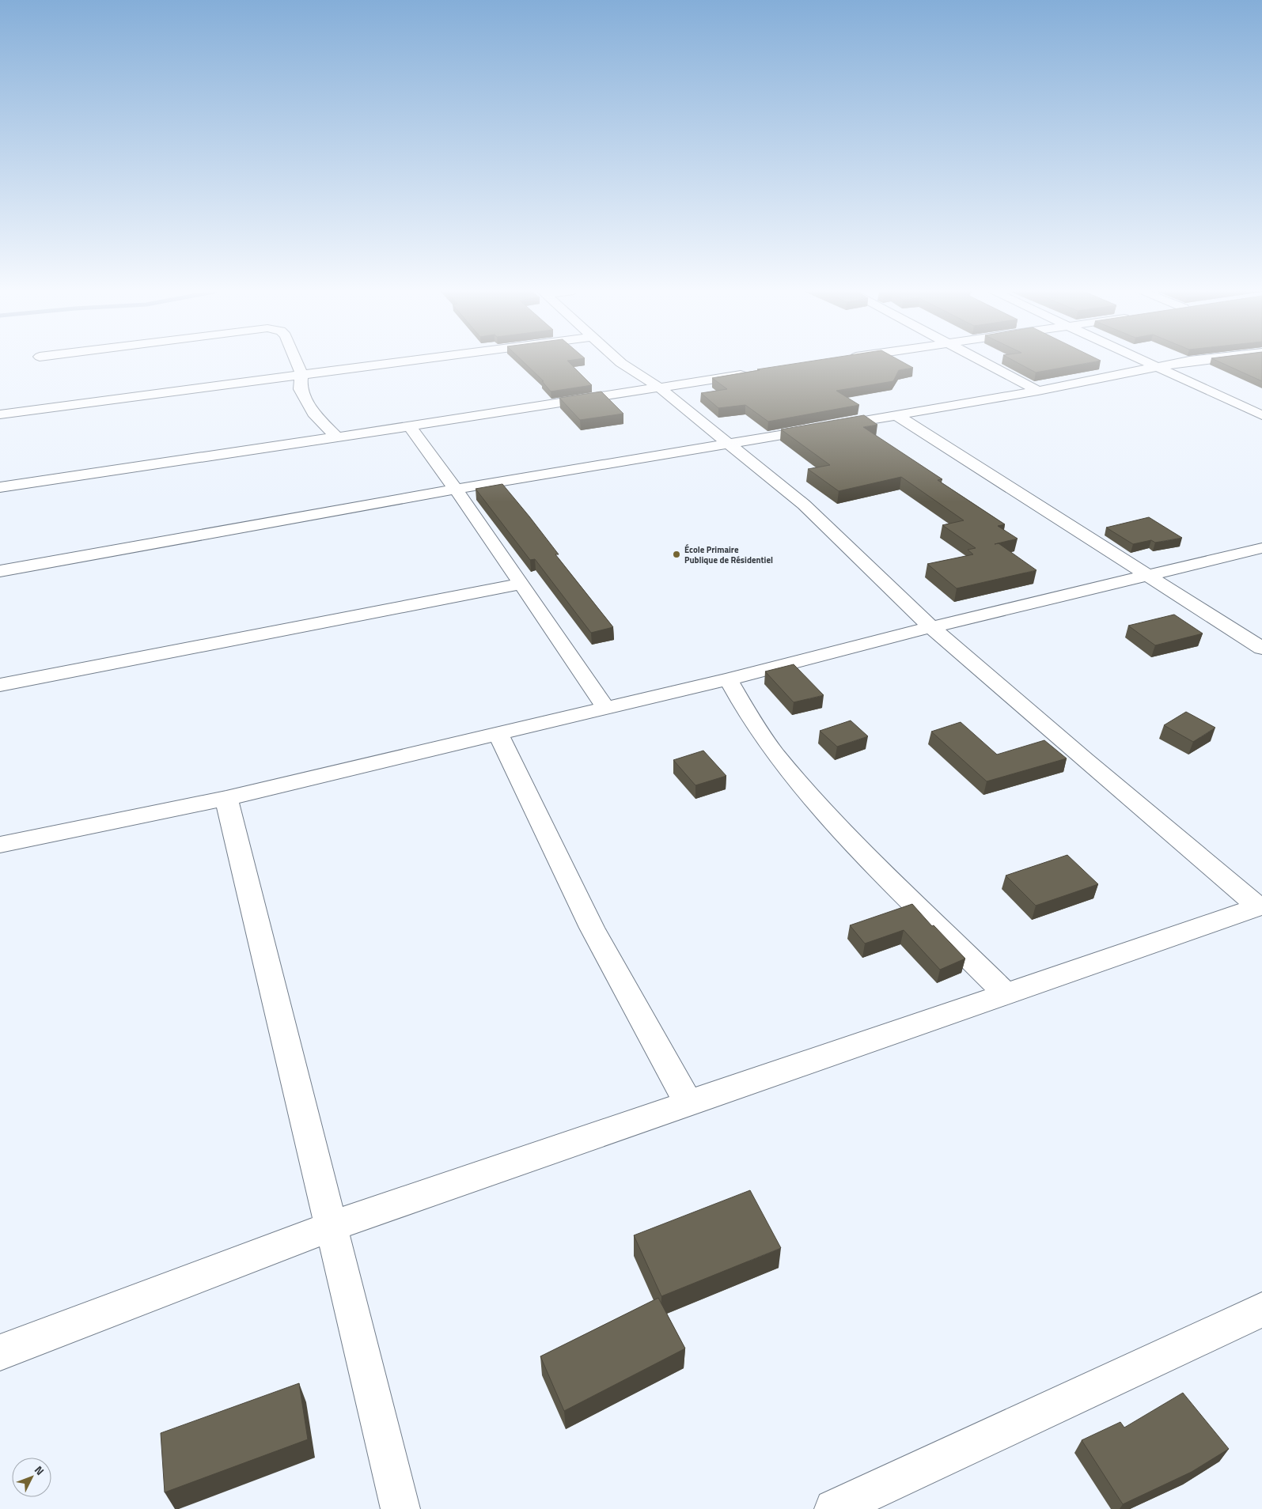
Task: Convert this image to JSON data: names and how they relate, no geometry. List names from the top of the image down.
{
  "places": ["École Primaire Publique de Résidentiel"],
  "north": "top right"
}
